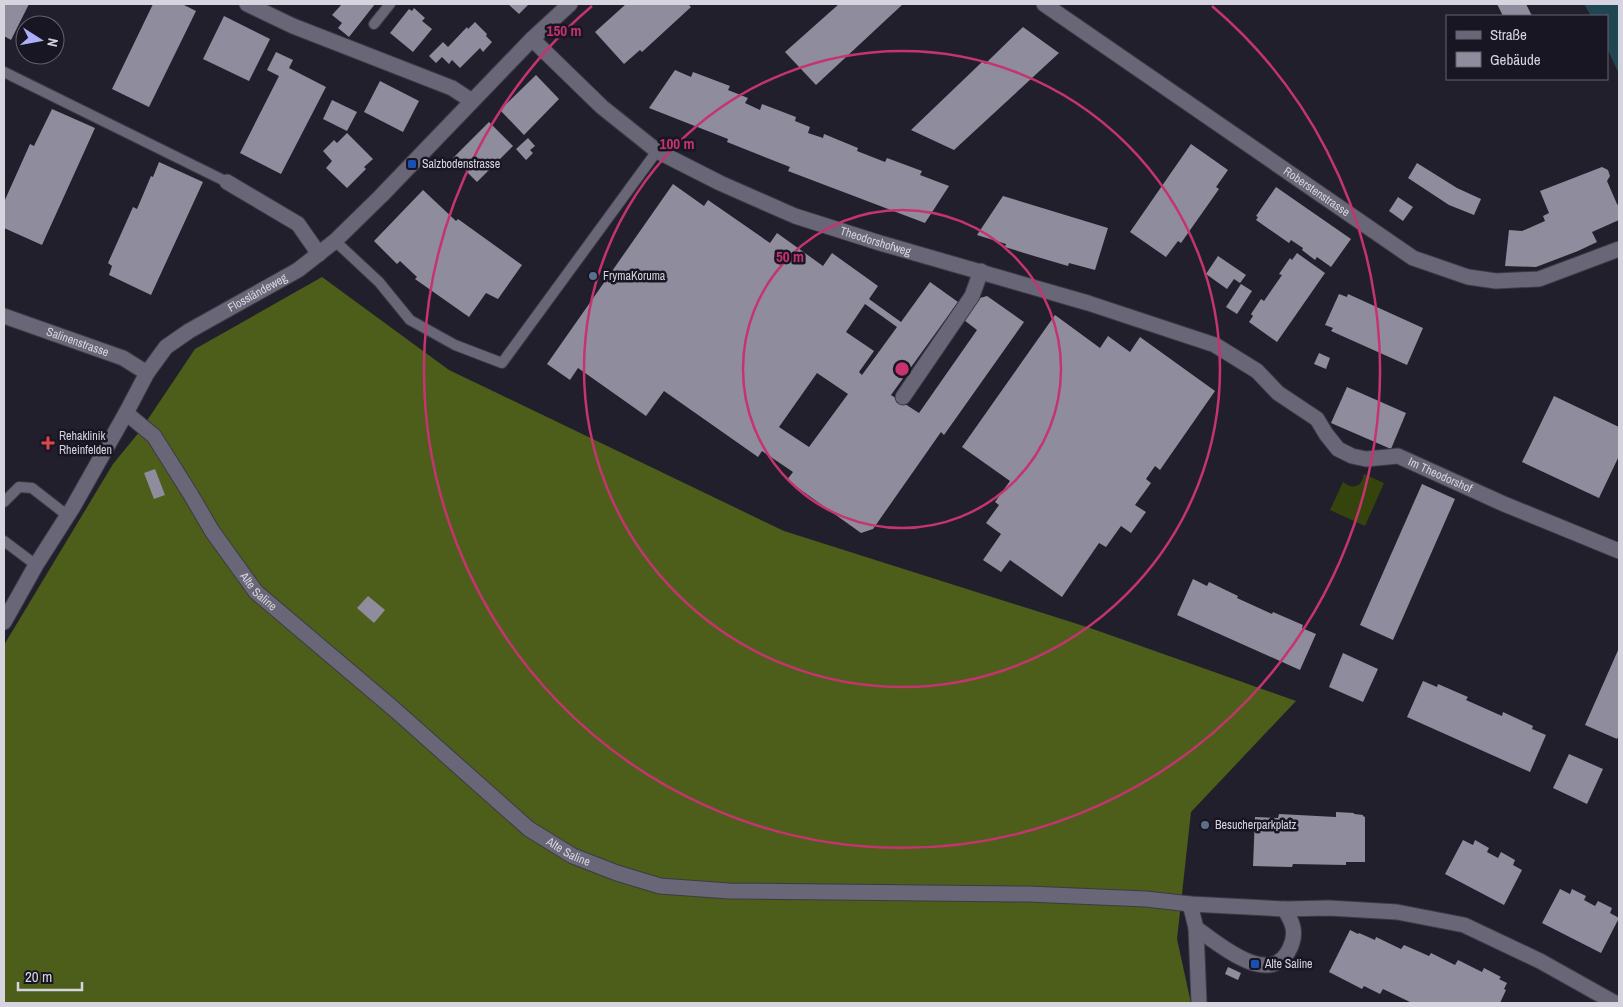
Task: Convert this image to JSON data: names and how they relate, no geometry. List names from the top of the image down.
{
  "streets": {
    "street": [
      "Roberstenstrasse",
      "Theodorshofweg",
      "Flossländeweg",
      "Salinenstrasse",
      "Im Theodorshof",
      "Alte Saline"
    ]
  },
  "crossings": [
    ["Theodorshofweg", "Flossländeweg"],
    ["Theodorshofweg", "Im Theodorshof"],
    ["Flossländeweg", "Salinenstrasse"],
    ["Flossländeweg", "Alte Saline"]
  ],
  "places": {
    "transit": ["Salzbodenstrasse", "Alte Saline"],
    "other": ["FrymaKoruma", "Besucherparkplatz"],
    "health": ["Rehaklinik Rheinfelden"]
  },
  "legend": ["Straße", "Gebäude"],
  "scale_bar": "20 m",
  "north": "right",
  "rings": ["150 m", "100 m", "50 m"]
}
